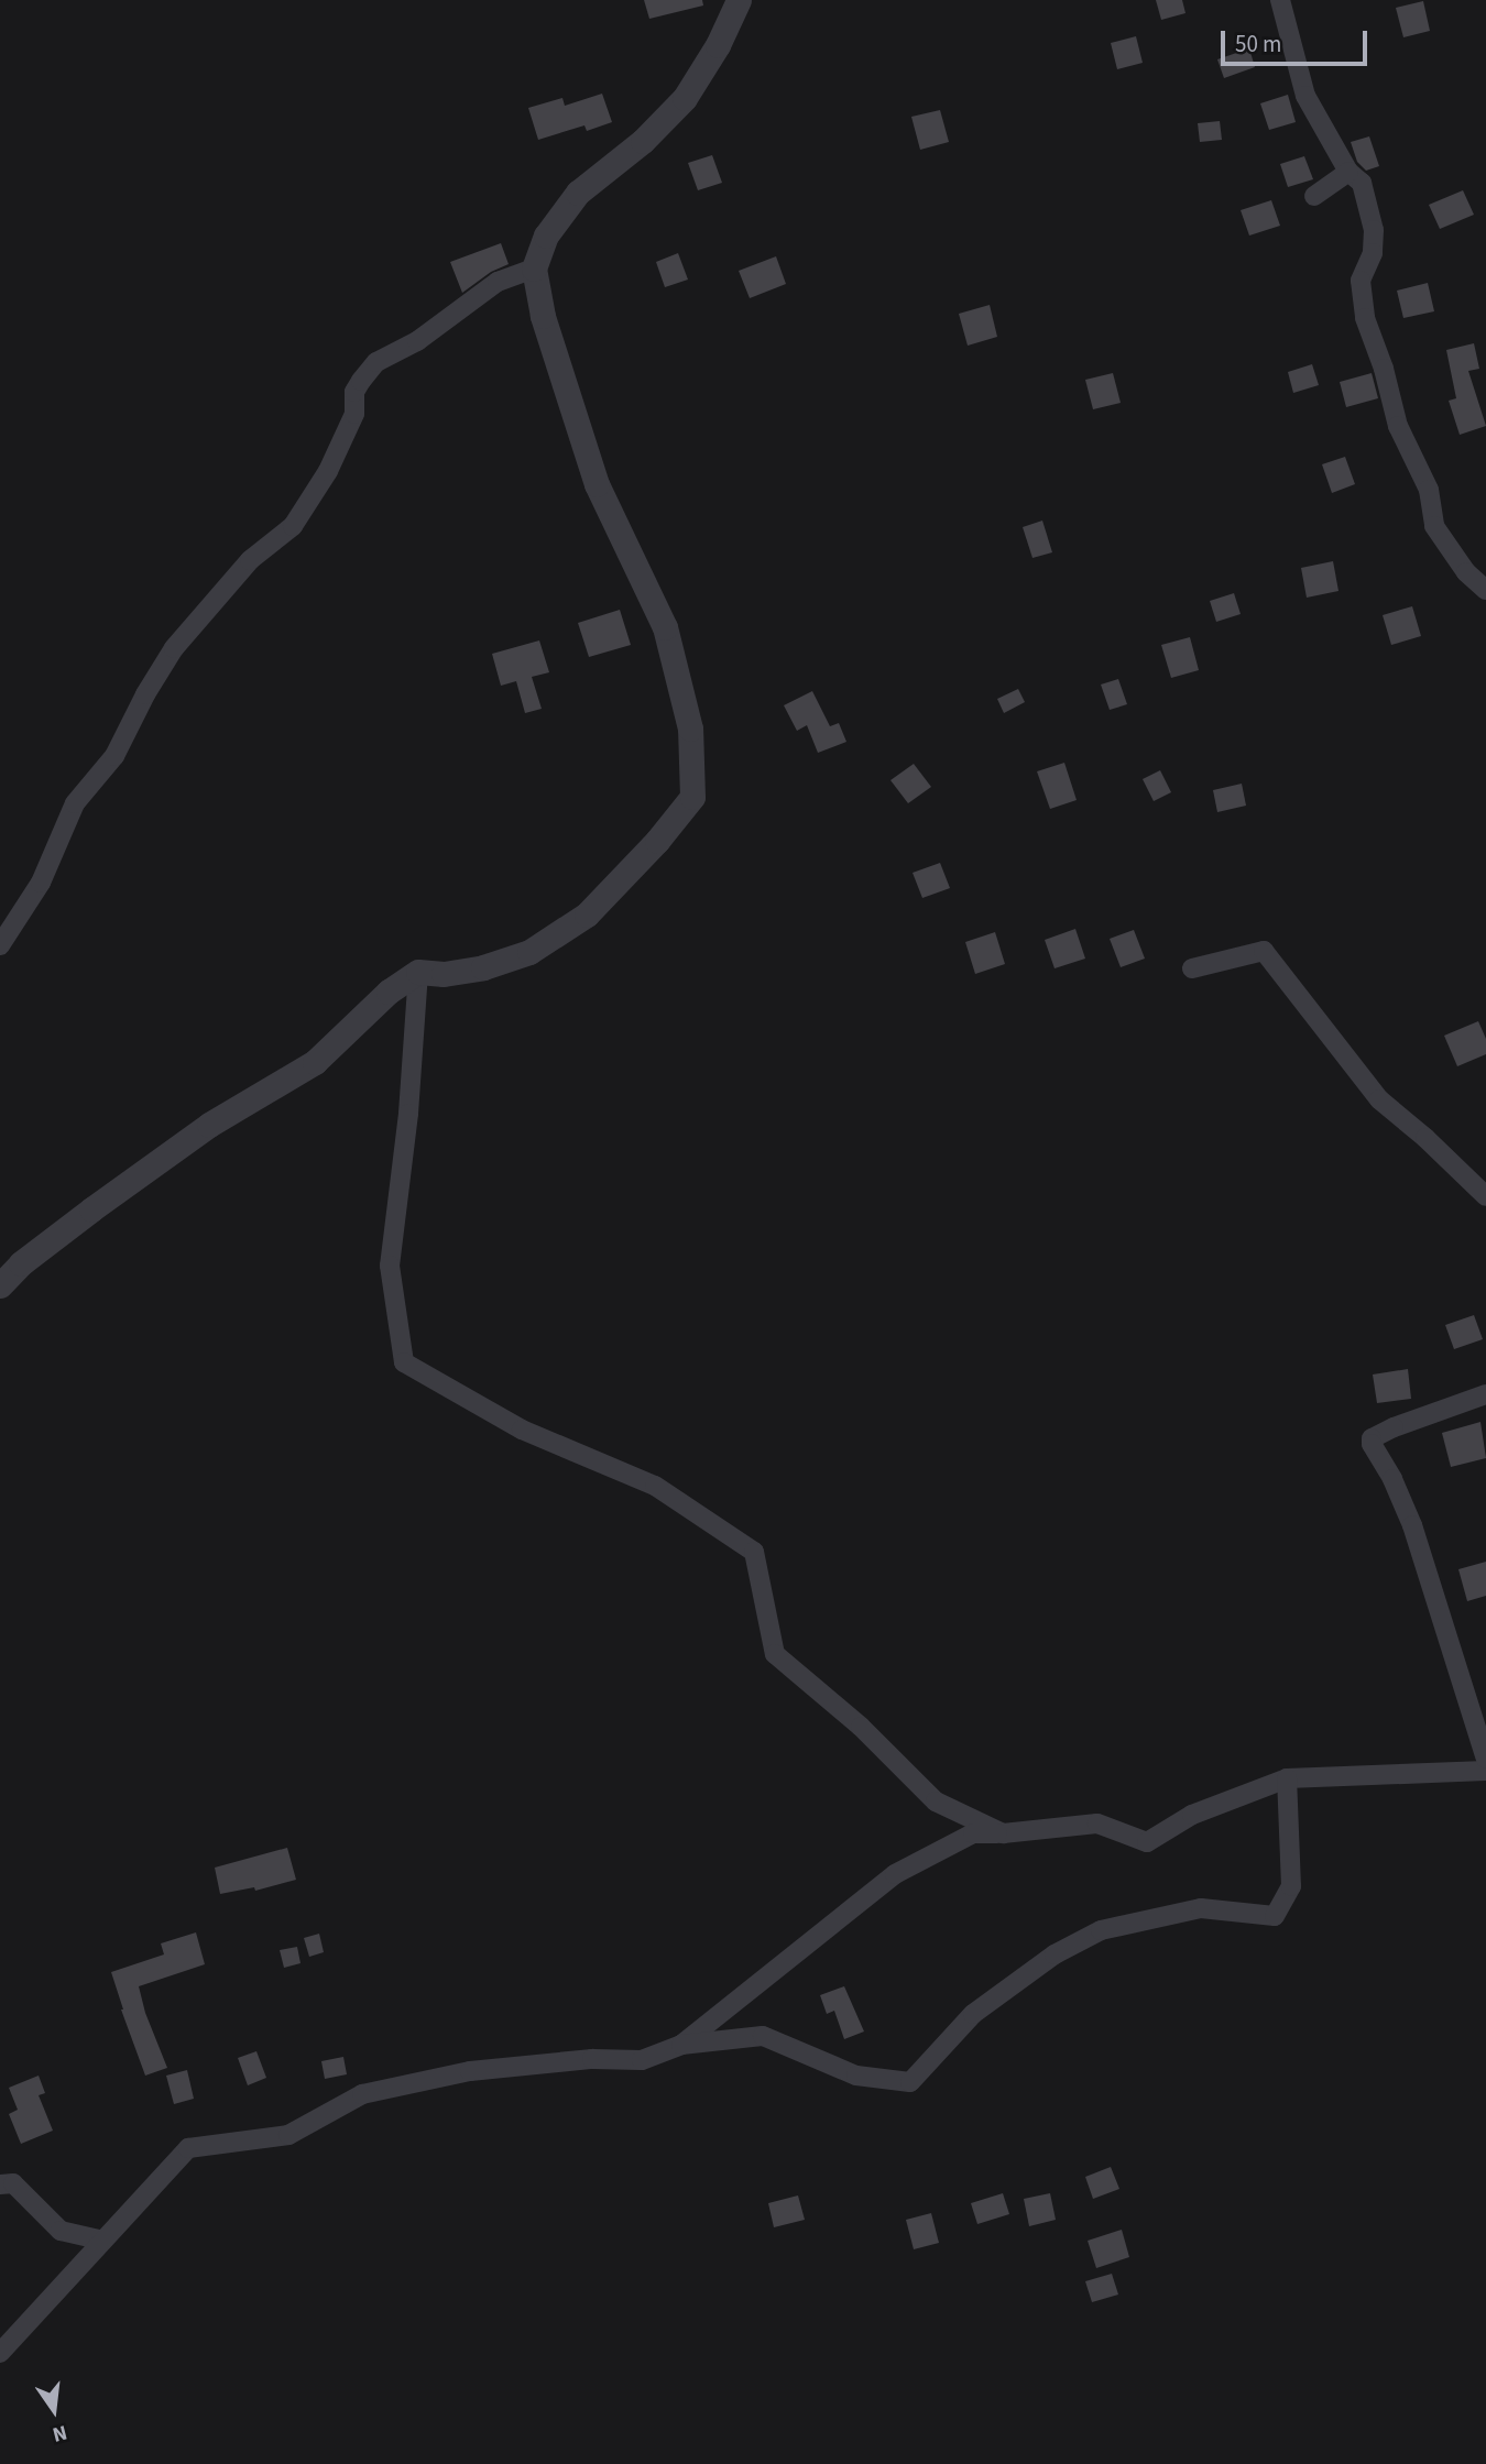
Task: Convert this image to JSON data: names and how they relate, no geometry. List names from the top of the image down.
{
  "scale_bar": "50 m",
  "north": "bottom"
}
